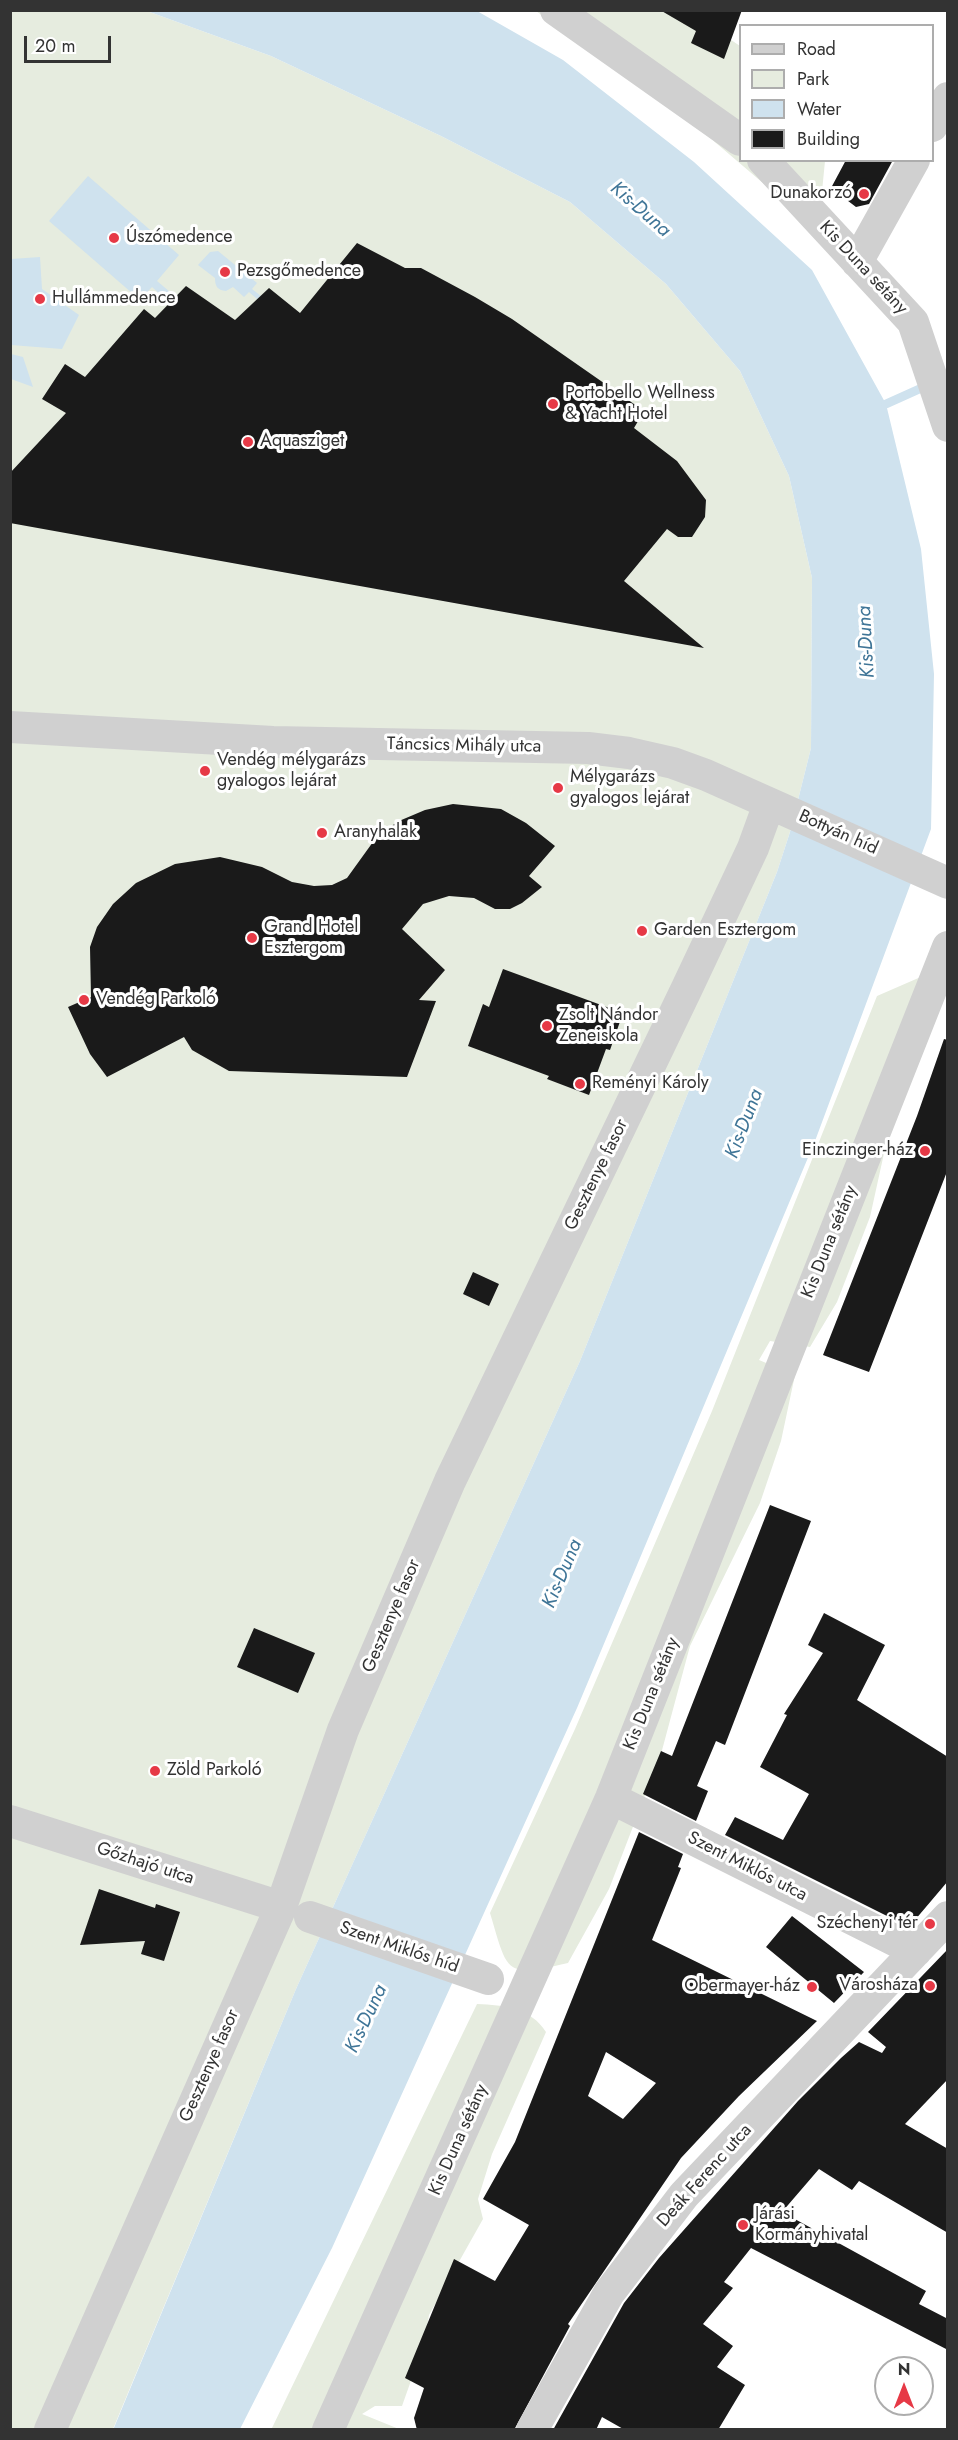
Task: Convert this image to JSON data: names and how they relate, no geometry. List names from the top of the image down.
{
  "streets": {
    "street": [
      "Kis Duna sétány",
      "Táncsics Mihály utca",
      "Bottyán híd",
      "Gesztenye fasor",
      "Gőzhajó utca",
      "Szent Miklós utca",
      "Szent Miklós híd",
      "Deák Ferenc utca"
    ]
  },
  "crossings": [
    ["Kis Duna sétány", "Szent Miklós utca"],
    ["Táncsics Mihály utca", "Bottyán híd"],
    ["Gesztenye fasor", "Gőzhajó utca"],
    ["Szent Miklós utca", "Deák Ferenc utca"]
  ],
  "water": ["Kis-Duna"],
  "places": [
    "Dunakorzó",
    "Úszómedence",
    "Pezsgőmedence",
    "Hullámmedence",
    "Portobello Wellness & Yacht Hotel",
    "Aquasziget",
    "Vendég mélygarázs gyalogos lejárat",
    "Mélygarázs gyalogos lejárat",
    "Aranyhalak",
    "Garden Esztergom",
    "Grand Hotel Esztergom",
    "Vendég Parkoló",
    "Zsolt Nándor Zeneiskola",
    "Reményi Károly",
    "Einczinger-ház",
    "Zöld Parkoló",
    "Széchenyi tér",
    "Városháza",
    "Obermayer-ház",
    "Járási Kormányhivatal"
  ],
  "legend": [
    "Road",
    "Park",
    "Water",
    "Building"
  ],
  "scale_bar": "20 m",
  "north": "top"
}
